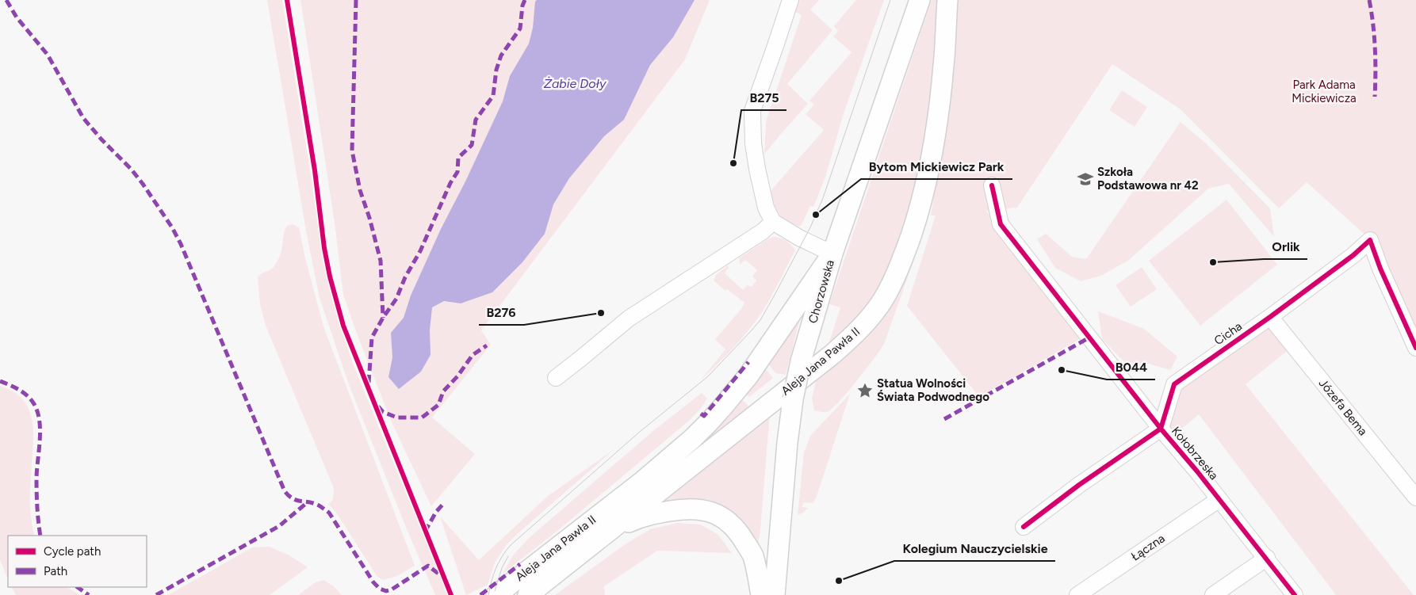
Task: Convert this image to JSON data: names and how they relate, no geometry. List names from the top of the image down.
{
  "streets": {
    "main road": ["Chorzowska", "Aleja Jana Pawła II"],
    "street": [
      "Cicha",
      "Józefa Bema",
      "Kołobrzeska",
      "Łączna"
    ]
  },
  "crossings": [
    ["Chorzowska", "Aleja Jana Pawła II"],
    ["Cicha", "Józefa Bema"],
    ["Cicha", "Kołobrzeska"],
    ["Kołobrzeska", "Łączna"]
  ],
  "water": ["Żabie Doły"],
  "parks": ["Park Adama Mickiewicza"],
  "places": {
    "other": [
      "B275",
      "Bytom Mickiewicz Park",
      "Orlik",
      "B276",
      "B044",
      "Kolegium Nauczycielskie"
    ],
    "school or university": ["Szkoła Podstawowa nr 42"],
    "place": ["Statua Wolności Świata Podwodnego"]
  },
  "legend": ["Cycle path", "Path"]
}
